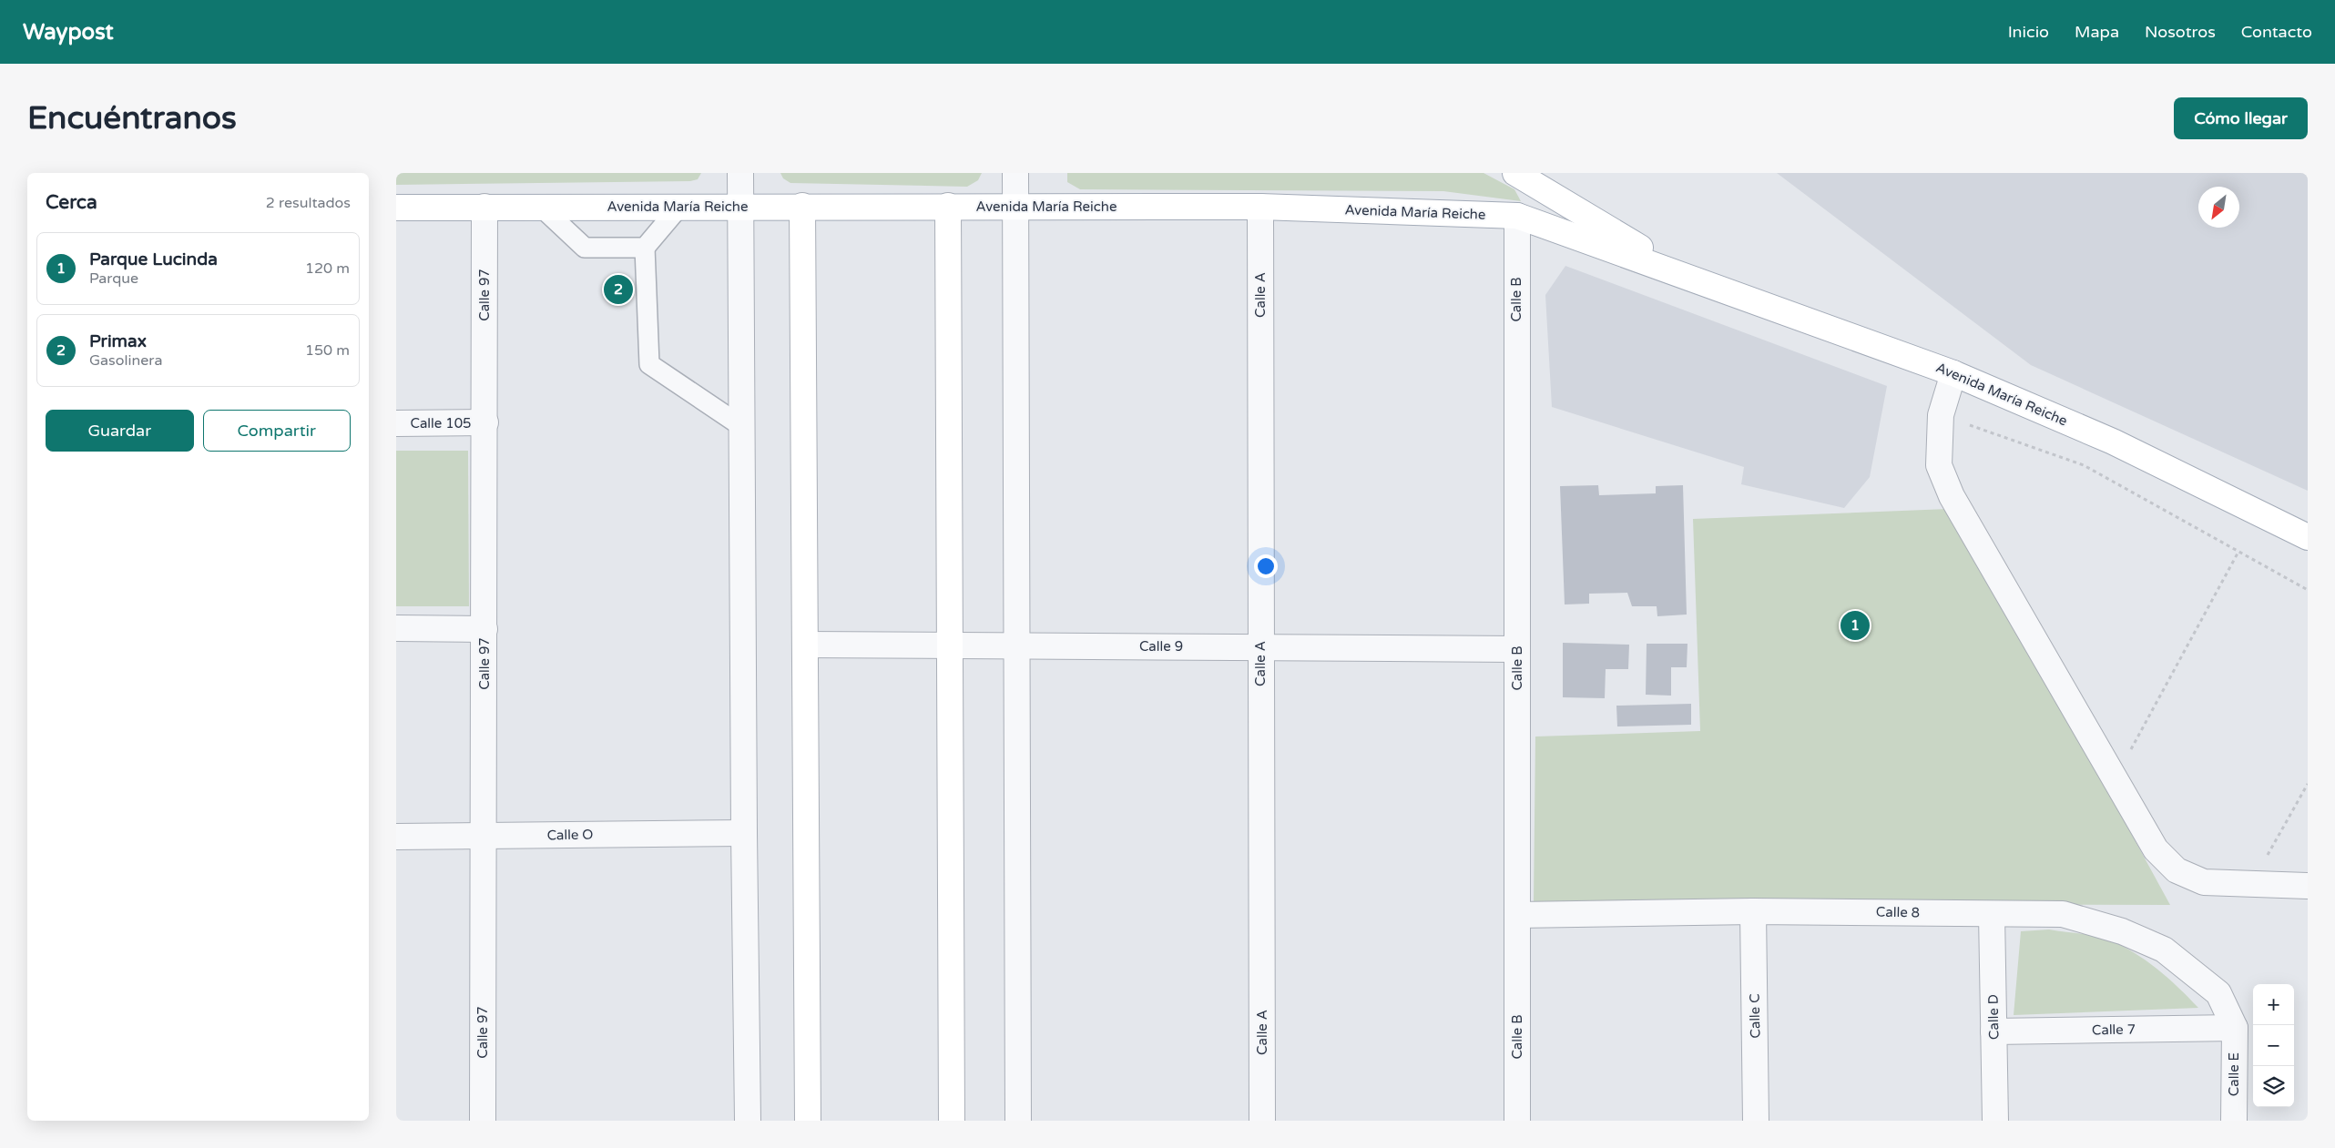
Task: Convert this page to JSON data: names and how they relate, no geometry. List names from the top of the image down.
{
  "streets": {
    "main road": ["Avenida María Reiche"],
    "street": [
      "Calle 97",
      "Calle A",
      "Calle B",
      "Calle 105",
      "Calle 9",
      "Calle O",
      "Calle 8",
      "Calle C",
      "Calle D",
      "Calle 7",
      "Calle E"
    ]
  },
  "crossings": [
    ["Avenida María Reiche", "Calle 97"],
    ["Avenida María Reiche", "Calle A"],
    ["Avenida María Reiche", "Calle B"],
    ["Calle 97", "Calle 105"],
    ["Calle 97", "Calle O"],
    ["Calle A", "Calle 9"],
    ["Calle B", "Calle 9"],
    ["Calle B", "Calle 8"],
    ["Calle 8", "Calle C"],
    ["Calle 8", "Calle D"],
    ["Calle 8", "Calle 7"],
    ["Calle 8", "Calle E"],
    ["Calle D", "Calle 7"],
    ["Calle 7", "Calle E"]
  ],
  "north": "bottom left",
  "page": {
    "header": "Waypost",
    "nav": [
      "Inicio",
      "Mapa",
      "Nosotros",
      "Contacto"
    ],
    "buttons": [
      "Cómo llegar",
      ["Guardar", "Compartir"]
    ],
    "title": "Encuéntranos",
    "heading": ["Cerca", "2 resultados"],
    "list": [
      {
        "mark": "1",
        "name": "Parque Lucinda",
        "note": "Parque",
        "value": "120 m"
      },
      {
        "mark": "2",
        "name": "Primax",
        "note": "Gasolinera",
        "value": "150 m"
      }
    ],
    "pins": ["2", "1"],
    "map_buttons": ["+", "−"]
  }
}
